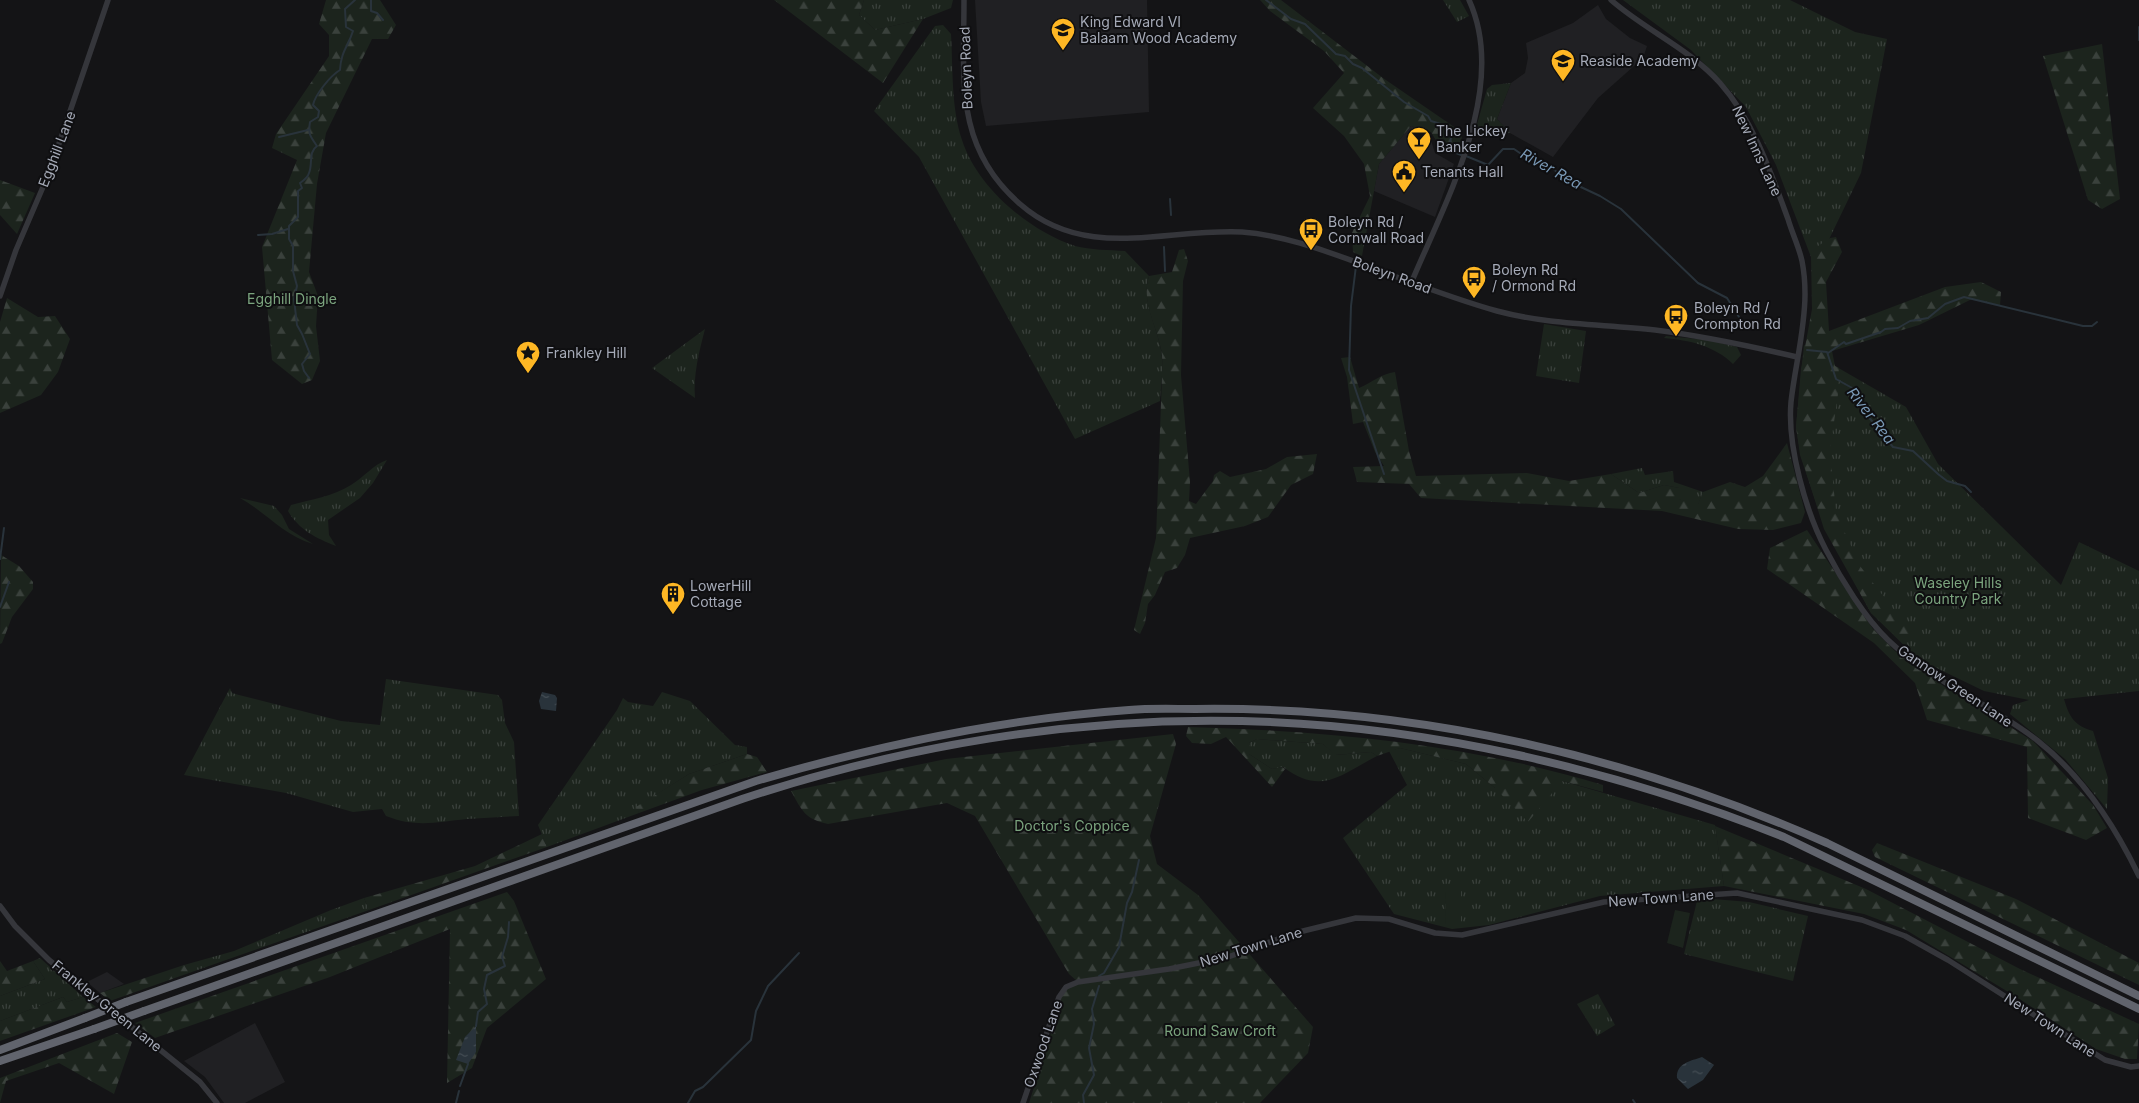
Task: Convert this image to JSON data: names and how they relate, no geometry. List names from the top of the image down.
{
  "streets": {
    "street": [
      "Boleyn Road",
      "Egghill Lane",
      "New Inns Lane",
      "Gannow Green Lane",
      "New Town Lane",
      "Frankley Green Lane",
      "Oxwood Lane"
    ]
  },
  "crossings": [
    ["Boleyn Road", "New Inns Lane"],
    ["Boleyn Road", "Gannow Green Lane"],
    ["New Inns Lane", "Gannow Green Lane"],
    ["New Town Lane", "Oxwood Lane"]
  ],
  "water": ["River Rea"],
  "parks": [
    "Egghill Dingle",
    "Waseley Hills Country Park",
    "Doctor's Coppice",
    "Round Saw Croft"
  ],
  "places": {
    "school or university": ["King Edward VI Balaam Wood Academy", "Reaside Academy"],
    "bar": ["The Lickey Banker"],
    "public building": ["Tenants Hall"],
    "bus stop": ["Boleyn Rd / Cornwall Road", "Boleyn Rd / Ormond Rd", "Boleyn Rd / Crompton Rd"],
    "place": ["Frankley Hill"],
    "building": ["LowerHill Cottage"]
  }
}
